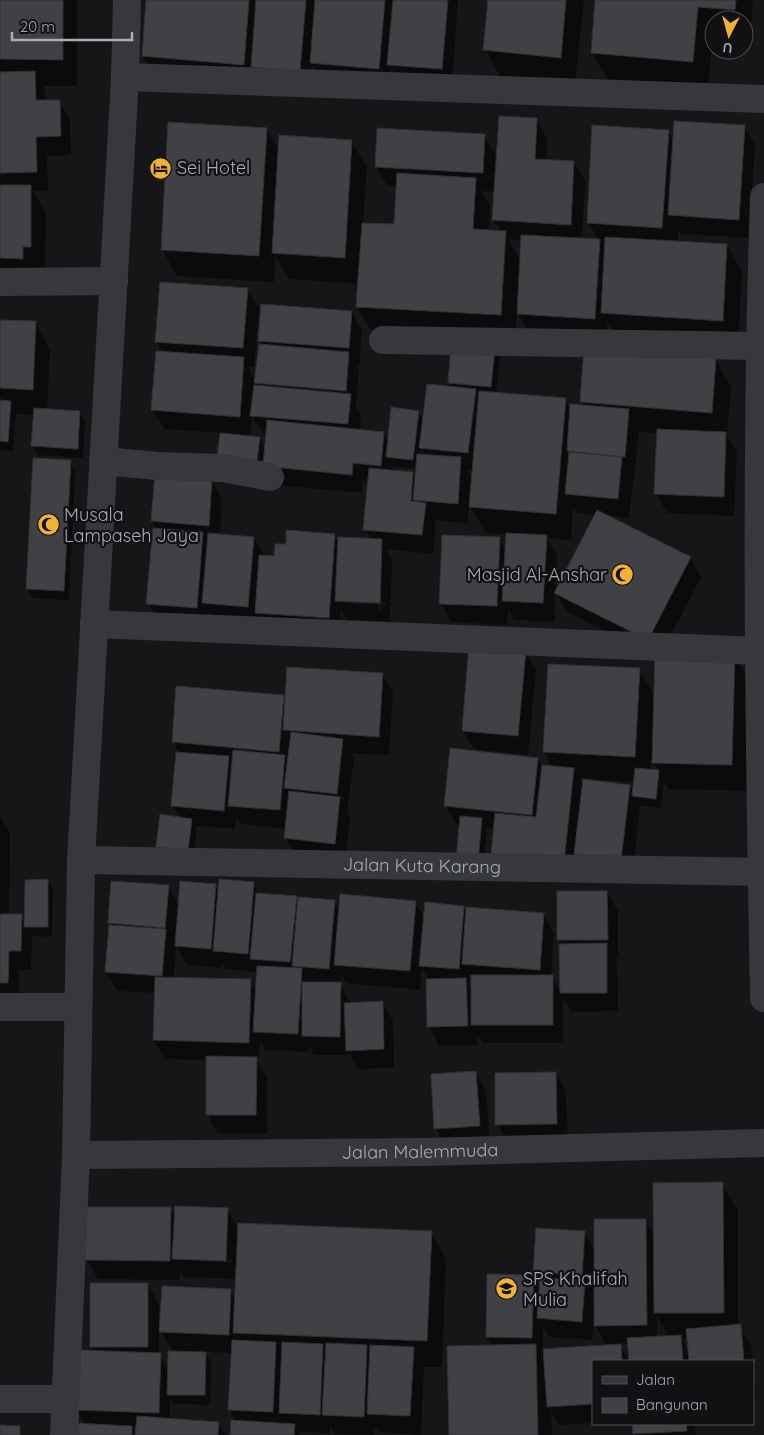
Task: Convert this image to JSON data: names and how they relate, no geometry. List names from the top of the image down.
{
  "streets": {
    "street": ["Jalan Kuta Karang", "Jalan Malemmuda"]
  },
  "places": {
    "hotel": ["Sei Hotel"],
    "mosque": ["Musala Lampaseh Jaya", "Masjid Al-Anshar"],
    "school or university": ["SPS Khalifah Mulia"]
  },
  "legend": ["Jalan", "Bangunan"],
  "scale_bar": "20 m",
  "north": "bottom"
}
